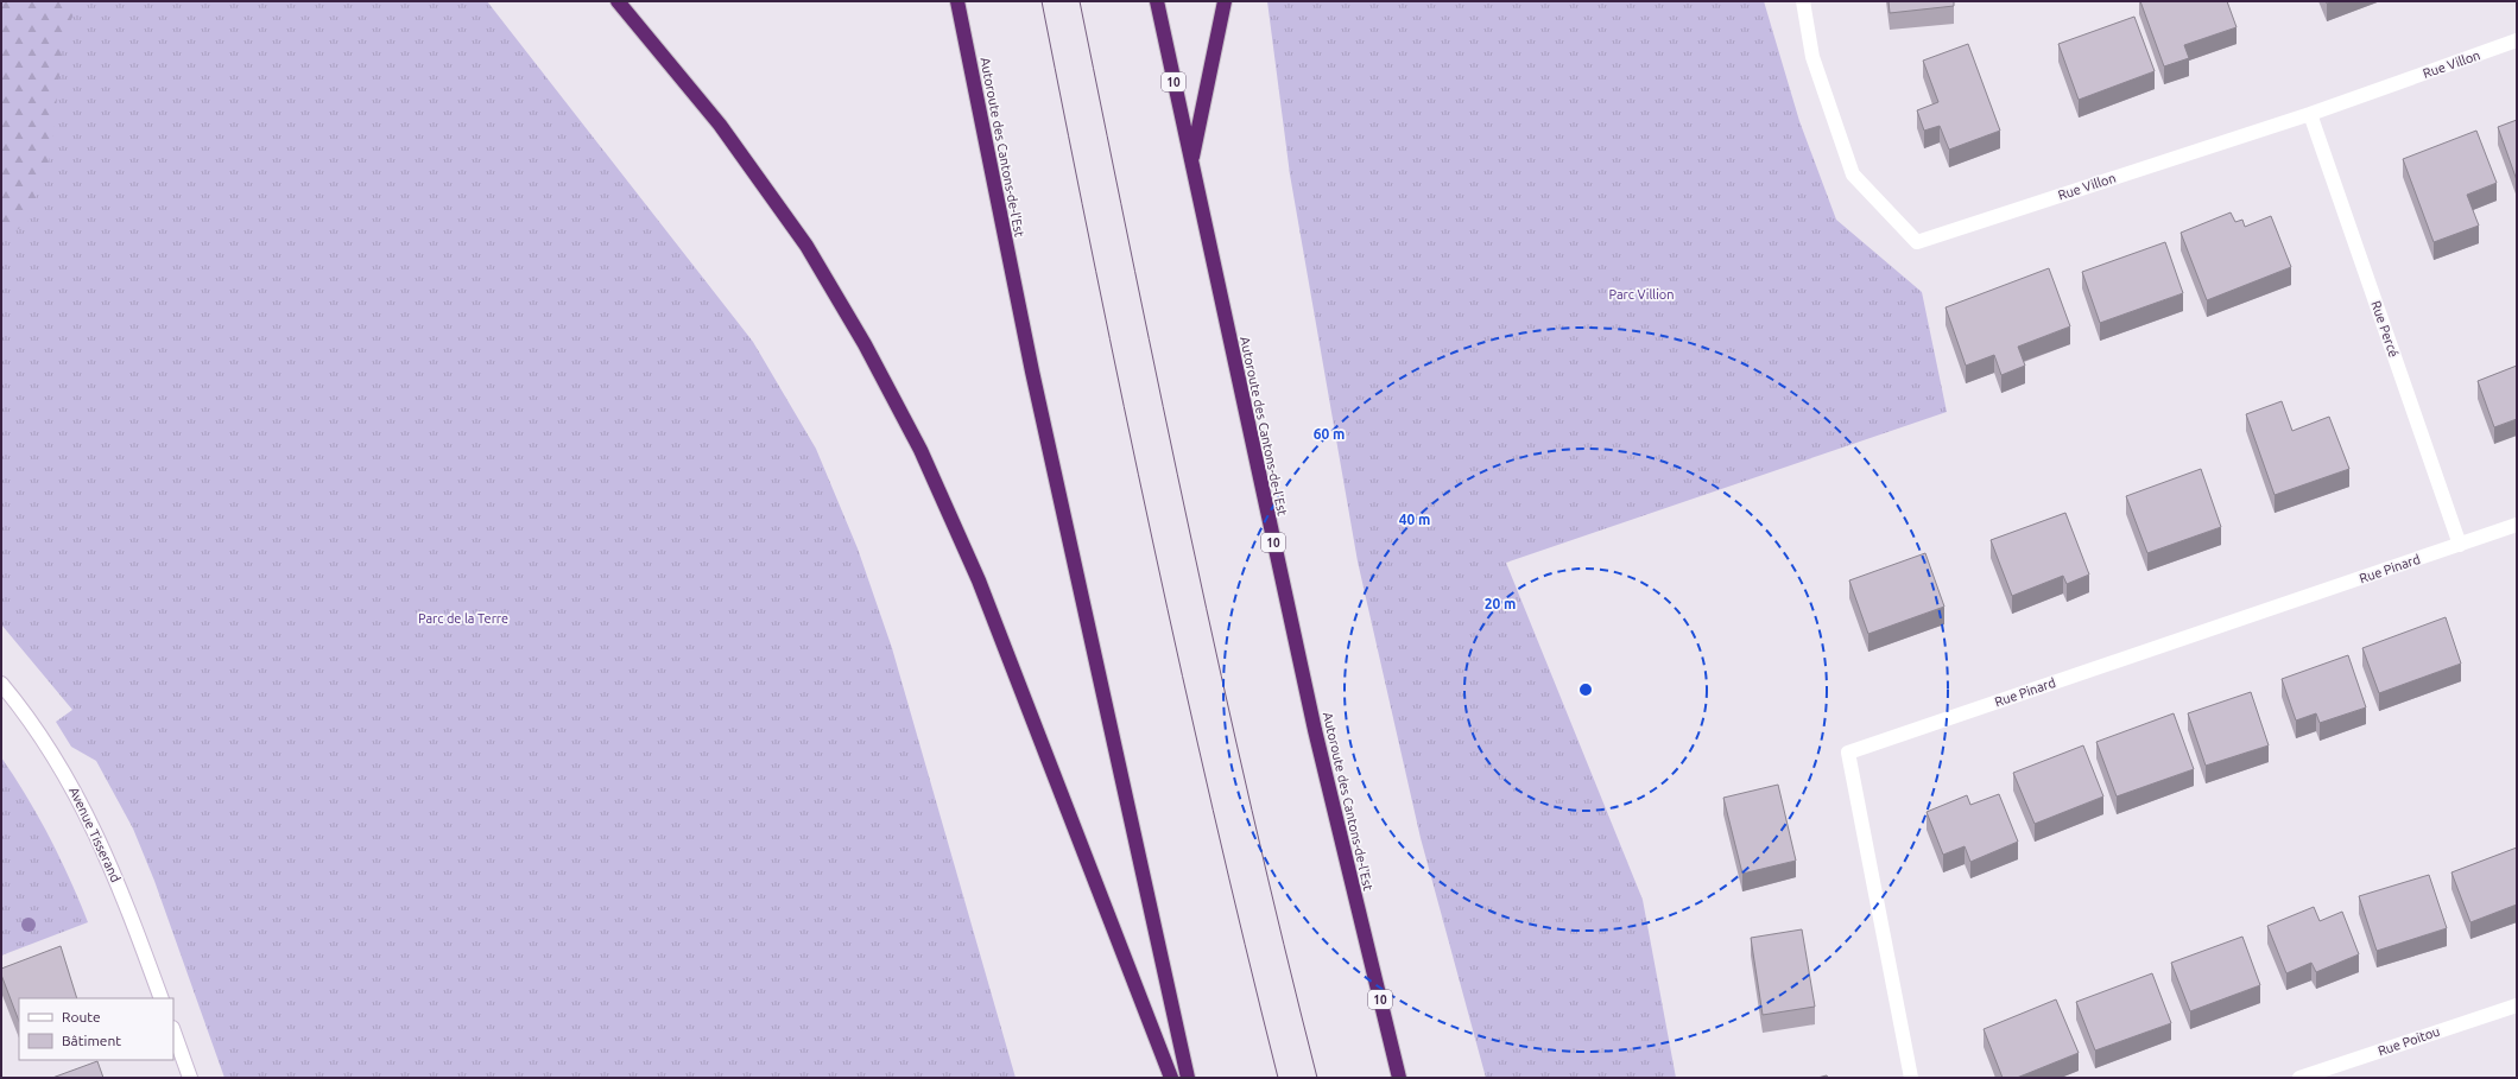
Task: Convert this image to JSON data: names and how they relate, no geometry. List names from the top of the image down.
{
  "streets": {
    "highway": ["10", "Autoroute des Cantons-de-l'Est"],
    "street": [
      "Rue Villon",
      "Rue Percé",
      "Rue Pinard",
      "Avenue Tisserand",
      "Rue Poitou"
    ]
  },
  "crossings": [
    ["Rue Villon", "Rue Percé"],
    ["Rue Percé", "Rue Pinard"]
  ],
  "parks": ["Parc Villion", "Parc de la Terre"],
  "legend": ["Route", "Bâtiment"],
  "rings": ["60 m", "40 m", "20 m"]
}
